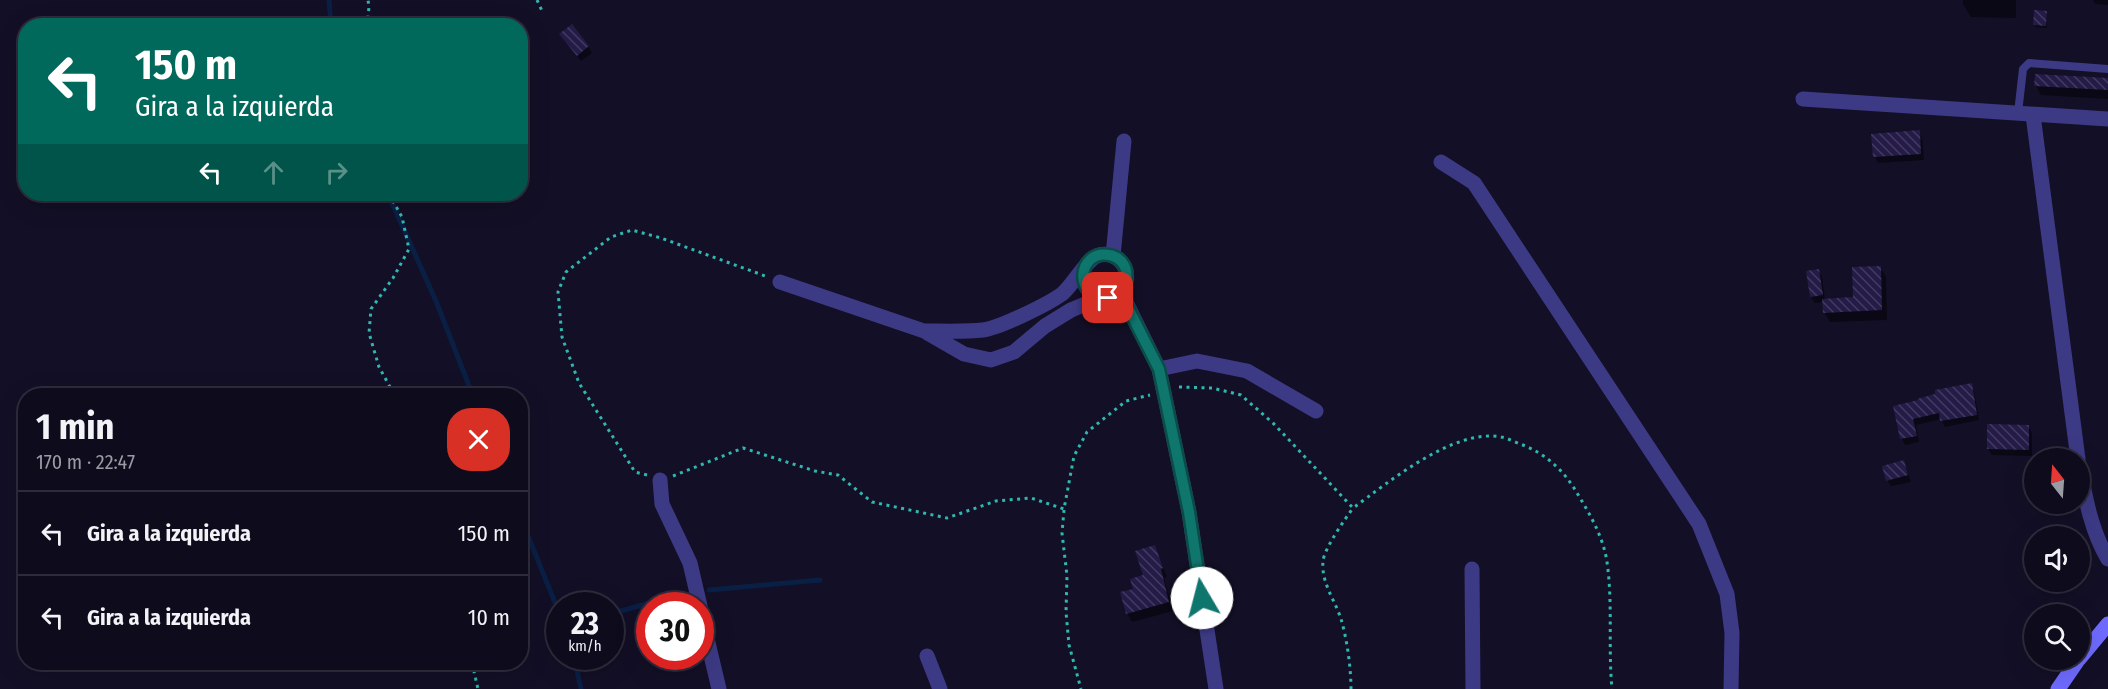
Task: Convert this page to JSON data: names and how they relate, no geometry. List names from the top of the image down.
{
  "north": "top",
  "page": {
    "turn": ["150 m", "Gira a la izquierda"],
    "heading": ["1 min", "170 m · 22:47"],
    "list": [
      {
        "name": "Gira a la izquierda",
        "value": "150 m"
      },
      {
        "name": "Gira a la izquierda",
        "value": "10 m"
      }
    ],
    "speed": "23 km/h",
    "limit": "30"
  }
}
